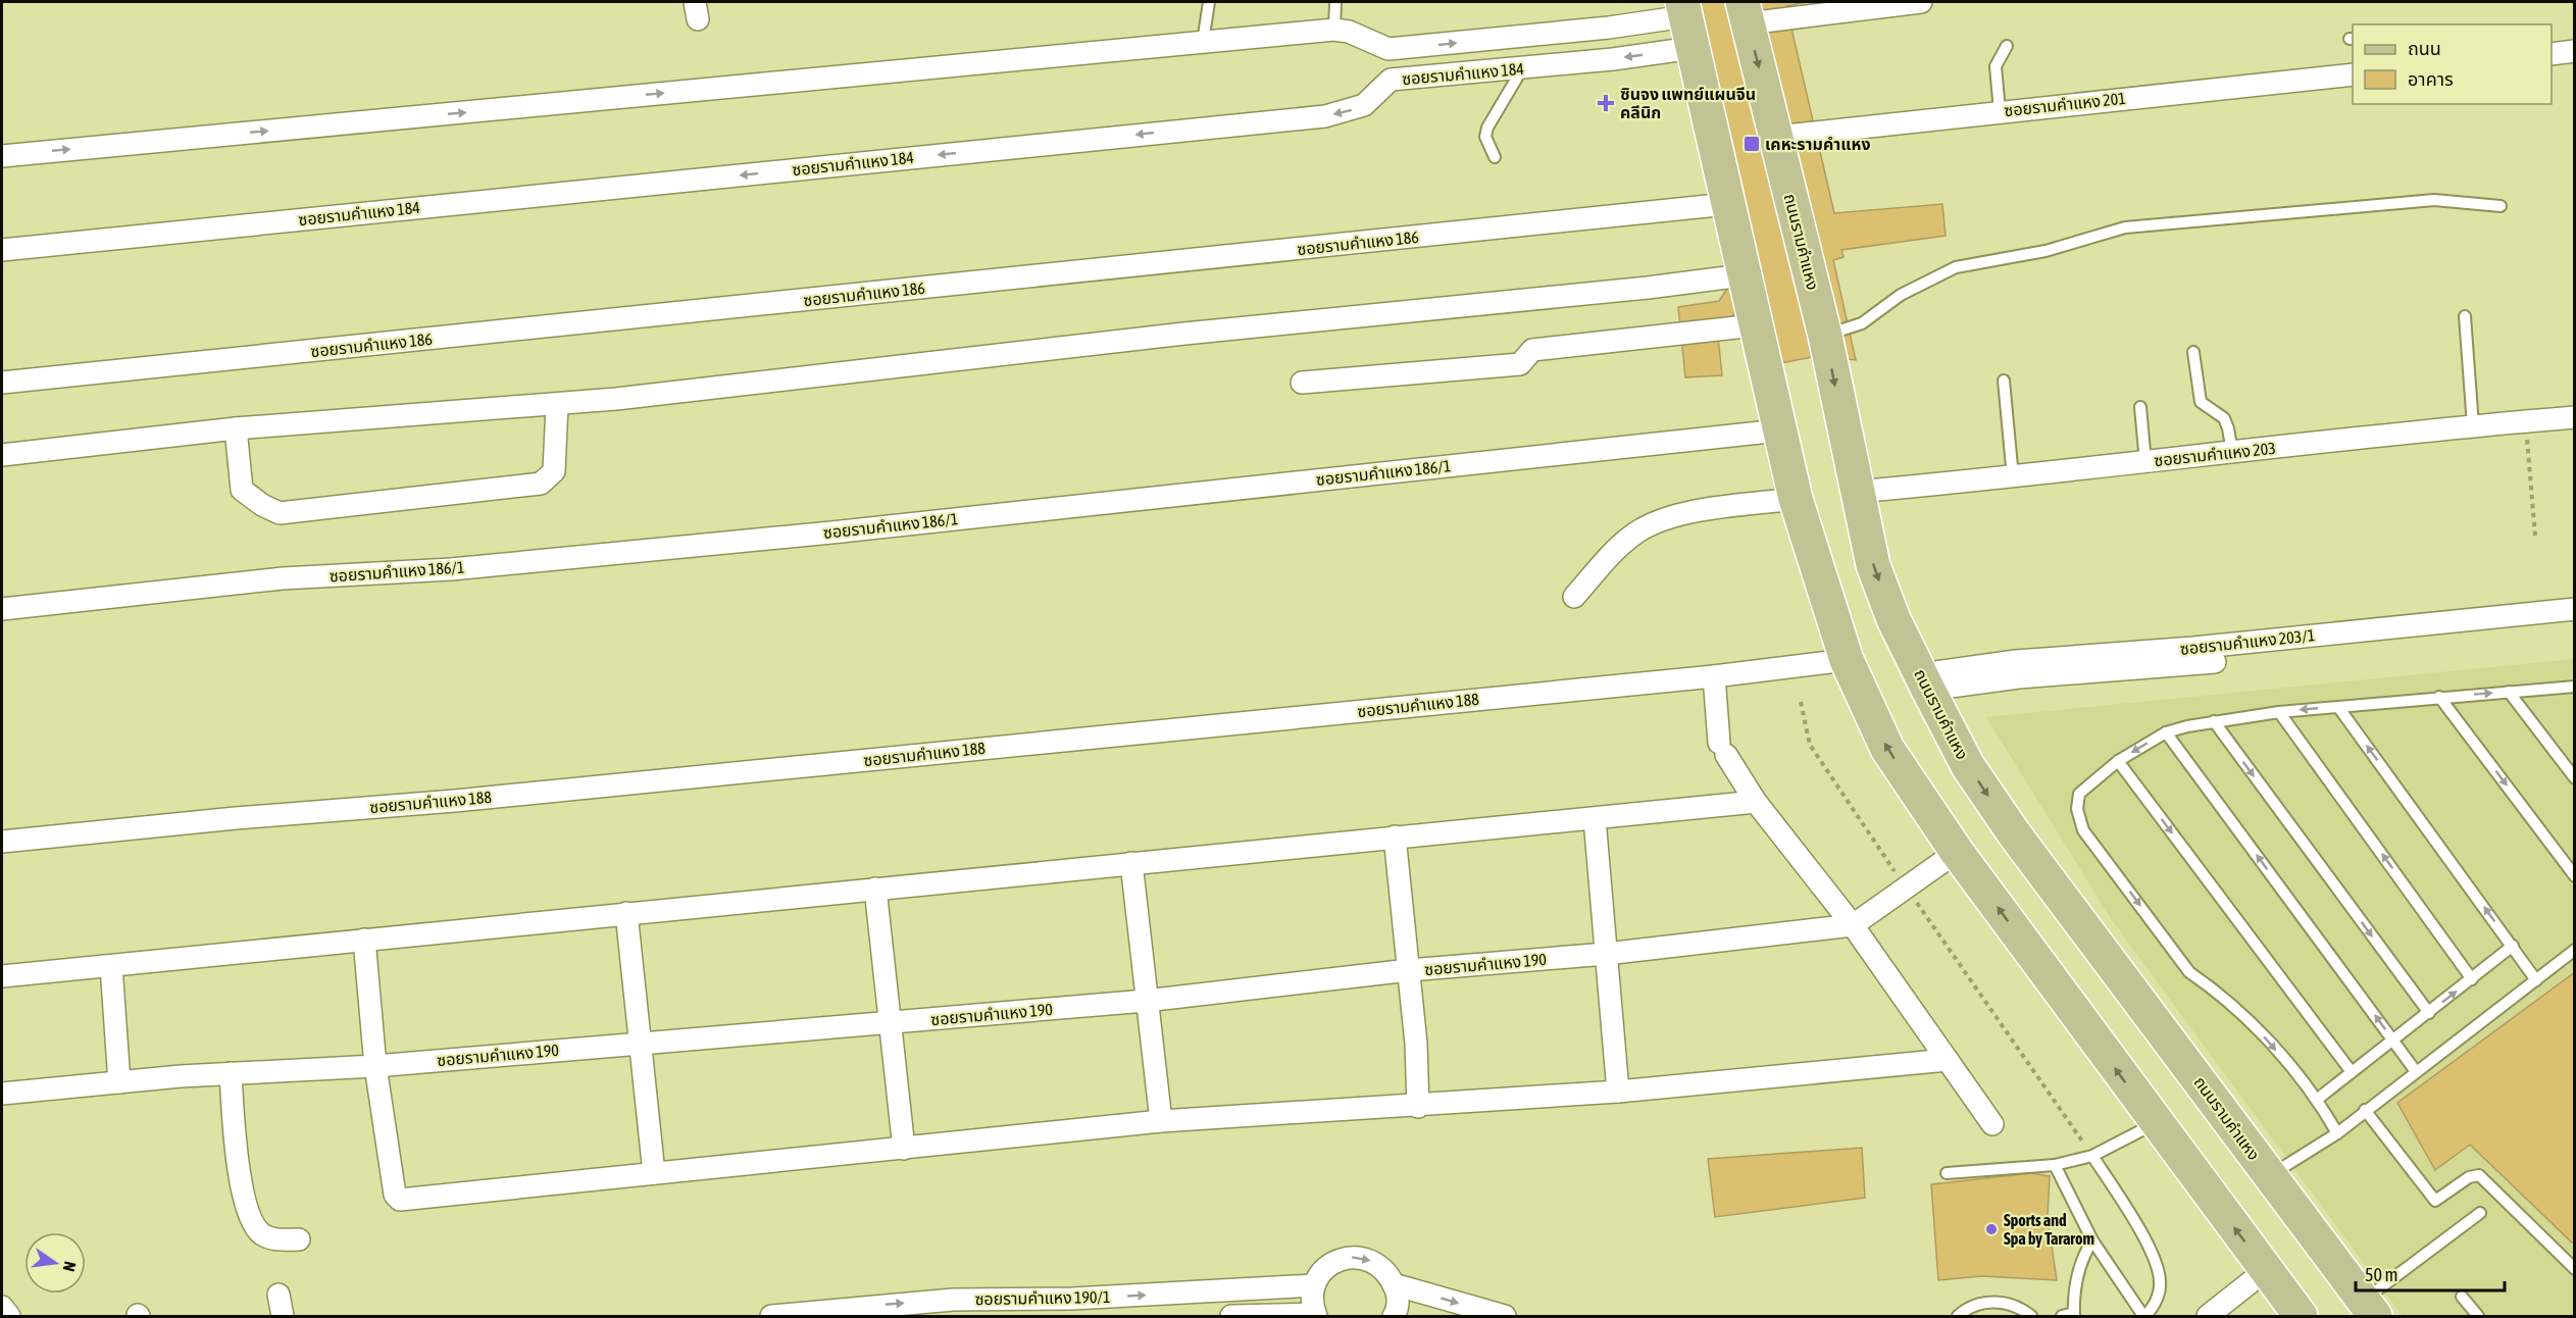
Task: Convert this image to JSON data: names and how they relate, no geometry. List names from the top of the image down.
{
  "streets": {
    "main road": ["ถนนรามคำแหง"],
    "street": [
      "ซอยรามคำแหง 184",
      "ซอยรามคำแหง 201",
      "ซอยรามคำแหง 186",
      "ซอยรามคำแหง 203",
      "ซอยรามคำแหง 186/1",
      "ซอยรามคำแหง 203/1",
      "ซอยรามคำแหง 188",
      "ซอยรามคำแหง 190",
      "ซอยรามคำแหง 190/1"
    ]
  },
  "crossings": [
    ["ซอยรามคำแหง 201", "ถนนรามคำแหง"],
    ["ถนนรามคำแหง", "ซอยรามคำแหง 203"],
    ["ถนนรามคำแหง", "ซอยรามคำแหง 203/1"]
  ],
  "places": {
    "health": ["ซินจง แพทย์แผนจีน คลีนิก"],
    "transit": ["เคหะรามคำแหง"],
    "other": ["Sports and Spa by Tararom"]
  },
  "legend": ["ถนน", "อาคาร"],
  "scale_bar": "50 m",
  "north": "right"
}
